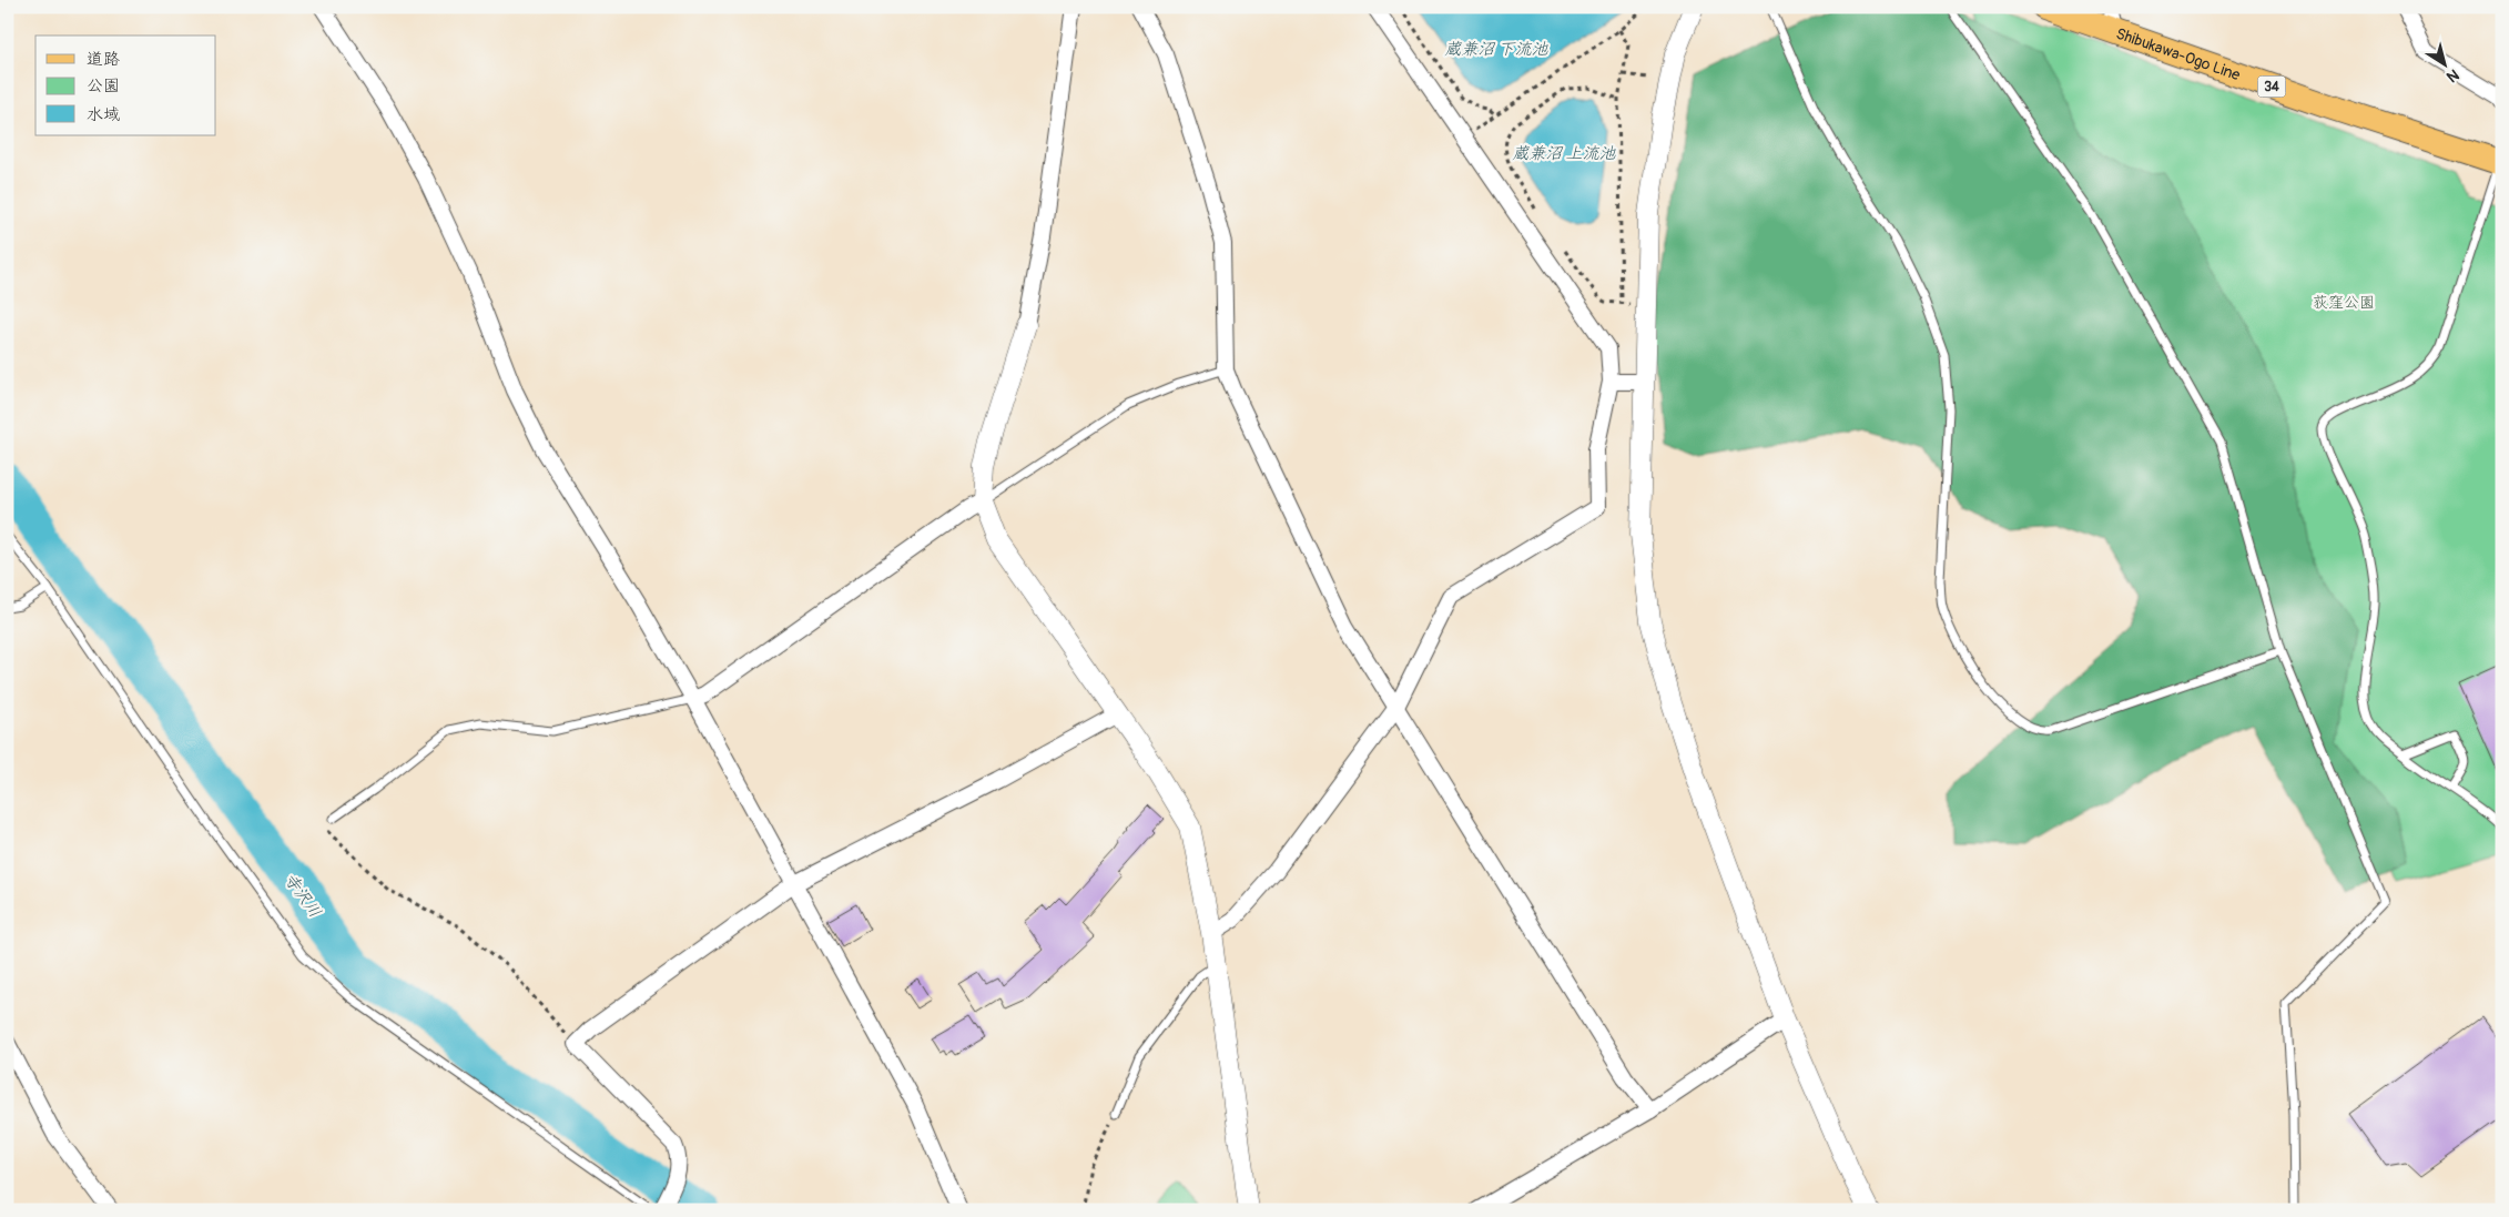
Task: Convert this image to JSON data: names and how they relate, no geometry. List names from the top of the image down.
{
  "streets": {
    "main road": ["Shibukawa-Ogo Line", "34"]
  },
  "water": ["蔵兼沼 下流池", "蔵兼沼 上流池", "寺沢川"],
  "parks": ["荻窪公園"],
  "legend": ["道路", "公園", "水域"],
  "north": "bottom right"
}
